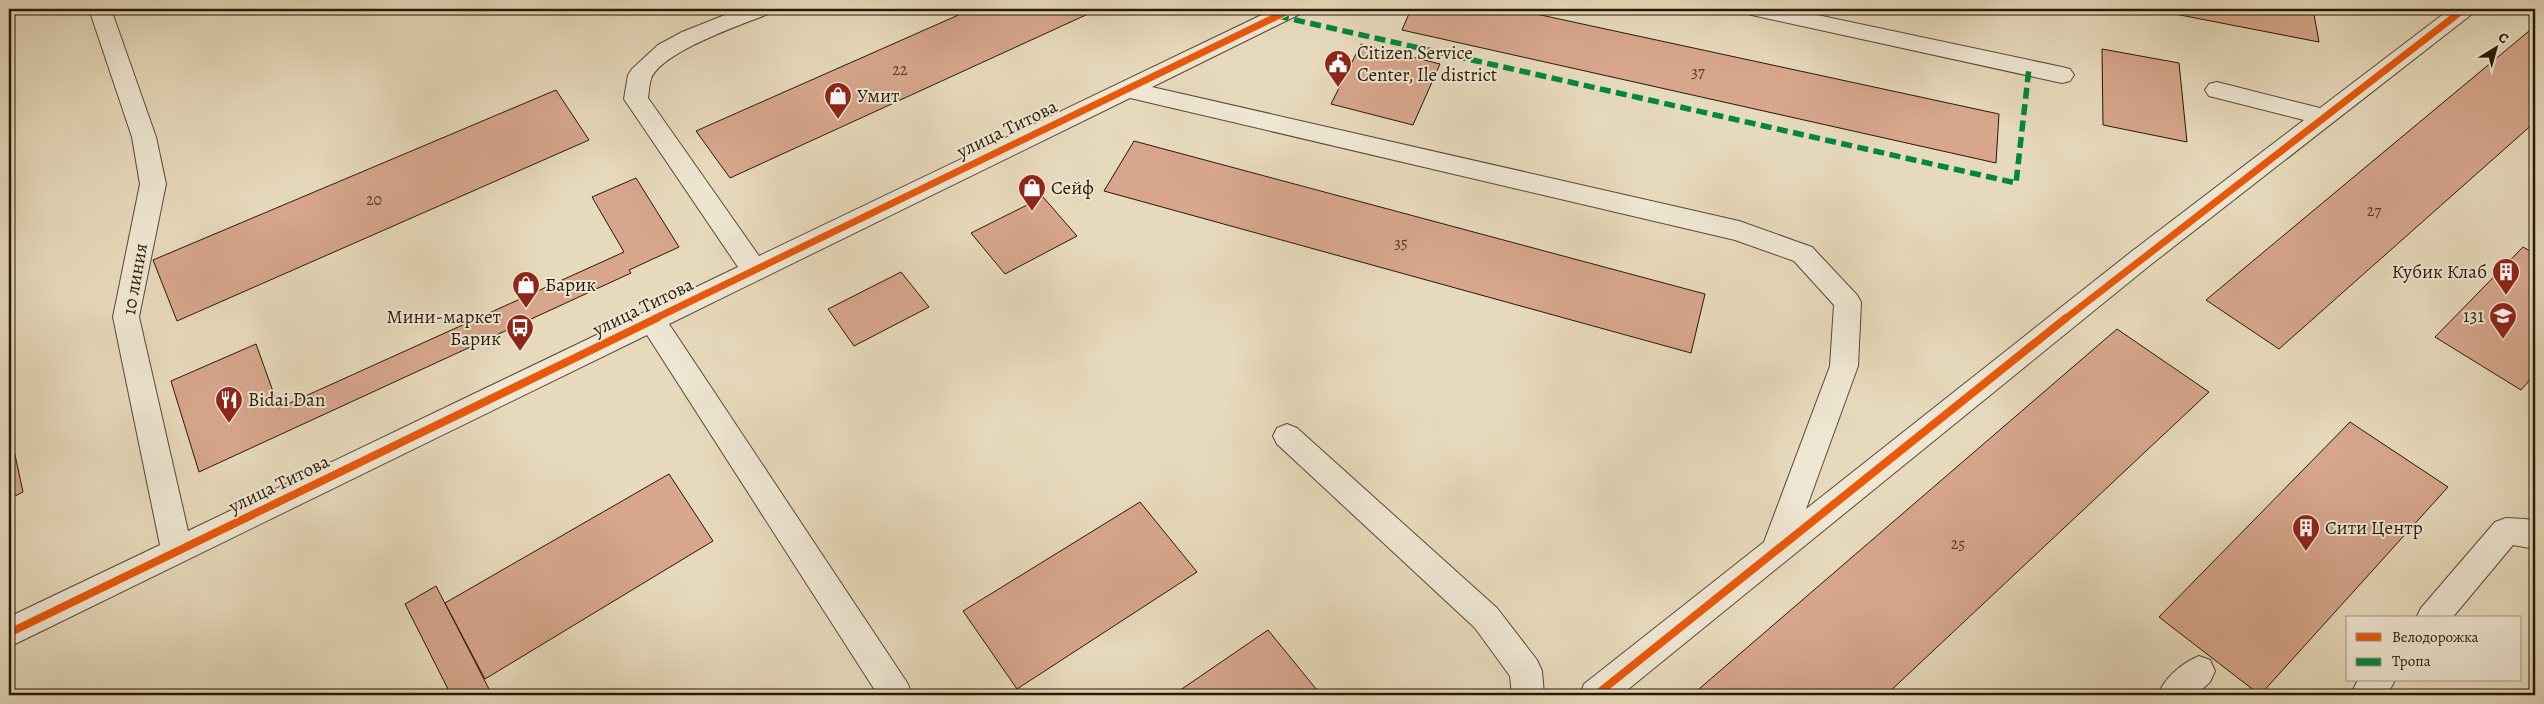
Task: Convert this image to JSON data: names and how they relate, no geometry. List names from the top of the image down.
{
  "streets": {
    "street": ["улица Титова", "10 линия"]
  },
  "crossings": [
    ["улица Титова", "10 линия"]
  ],
  "places": {
    "public building": ["Citizen Service Center, Ile district"],
    "shop": ["Умит", "Сейф", "Барик"],
    "building": ["Кубик Клаб", "Сити Центр"],
    "school or university": ["131"],
    "bus stop": ["Мини-маркет Барик"],
    "restaurant": ["Bidai Dan"]
  },
  "house_numbers": [
    "22",
    "37",
    "20",
    "27",
    "35",
    "25"
  ],
  "legend": ["Велодорожка", "Тропа"],
  "north": "top right"
}
